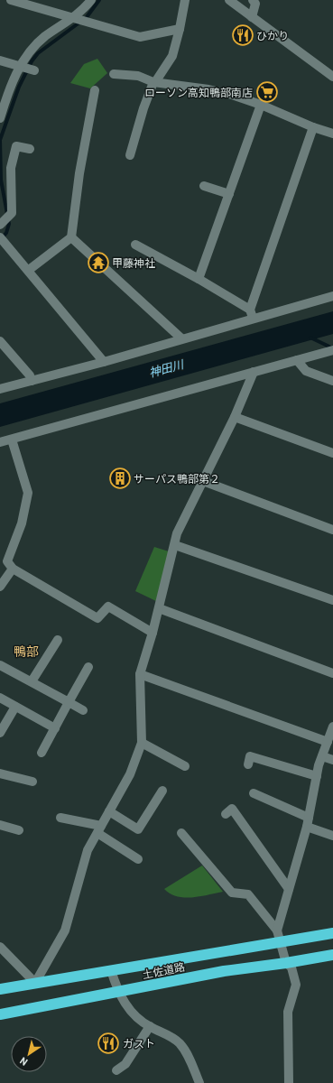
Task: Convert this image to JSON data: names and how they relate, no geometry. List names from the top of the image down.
{
  "streets": {
    "highway": ["土佐道路"]
  },
  "districts": ["鴨部"],
  "water": ["神田川"],
  "places": {
    "restaurant": ["ひかり", "ガスト"],
    "supermarket": ["ローソン高知鴨部南店"],
    "temple": ["甲藤神社"],
    "building": ["サーパス鴨部第２"]
  },
  "north": "bottom left"
}
